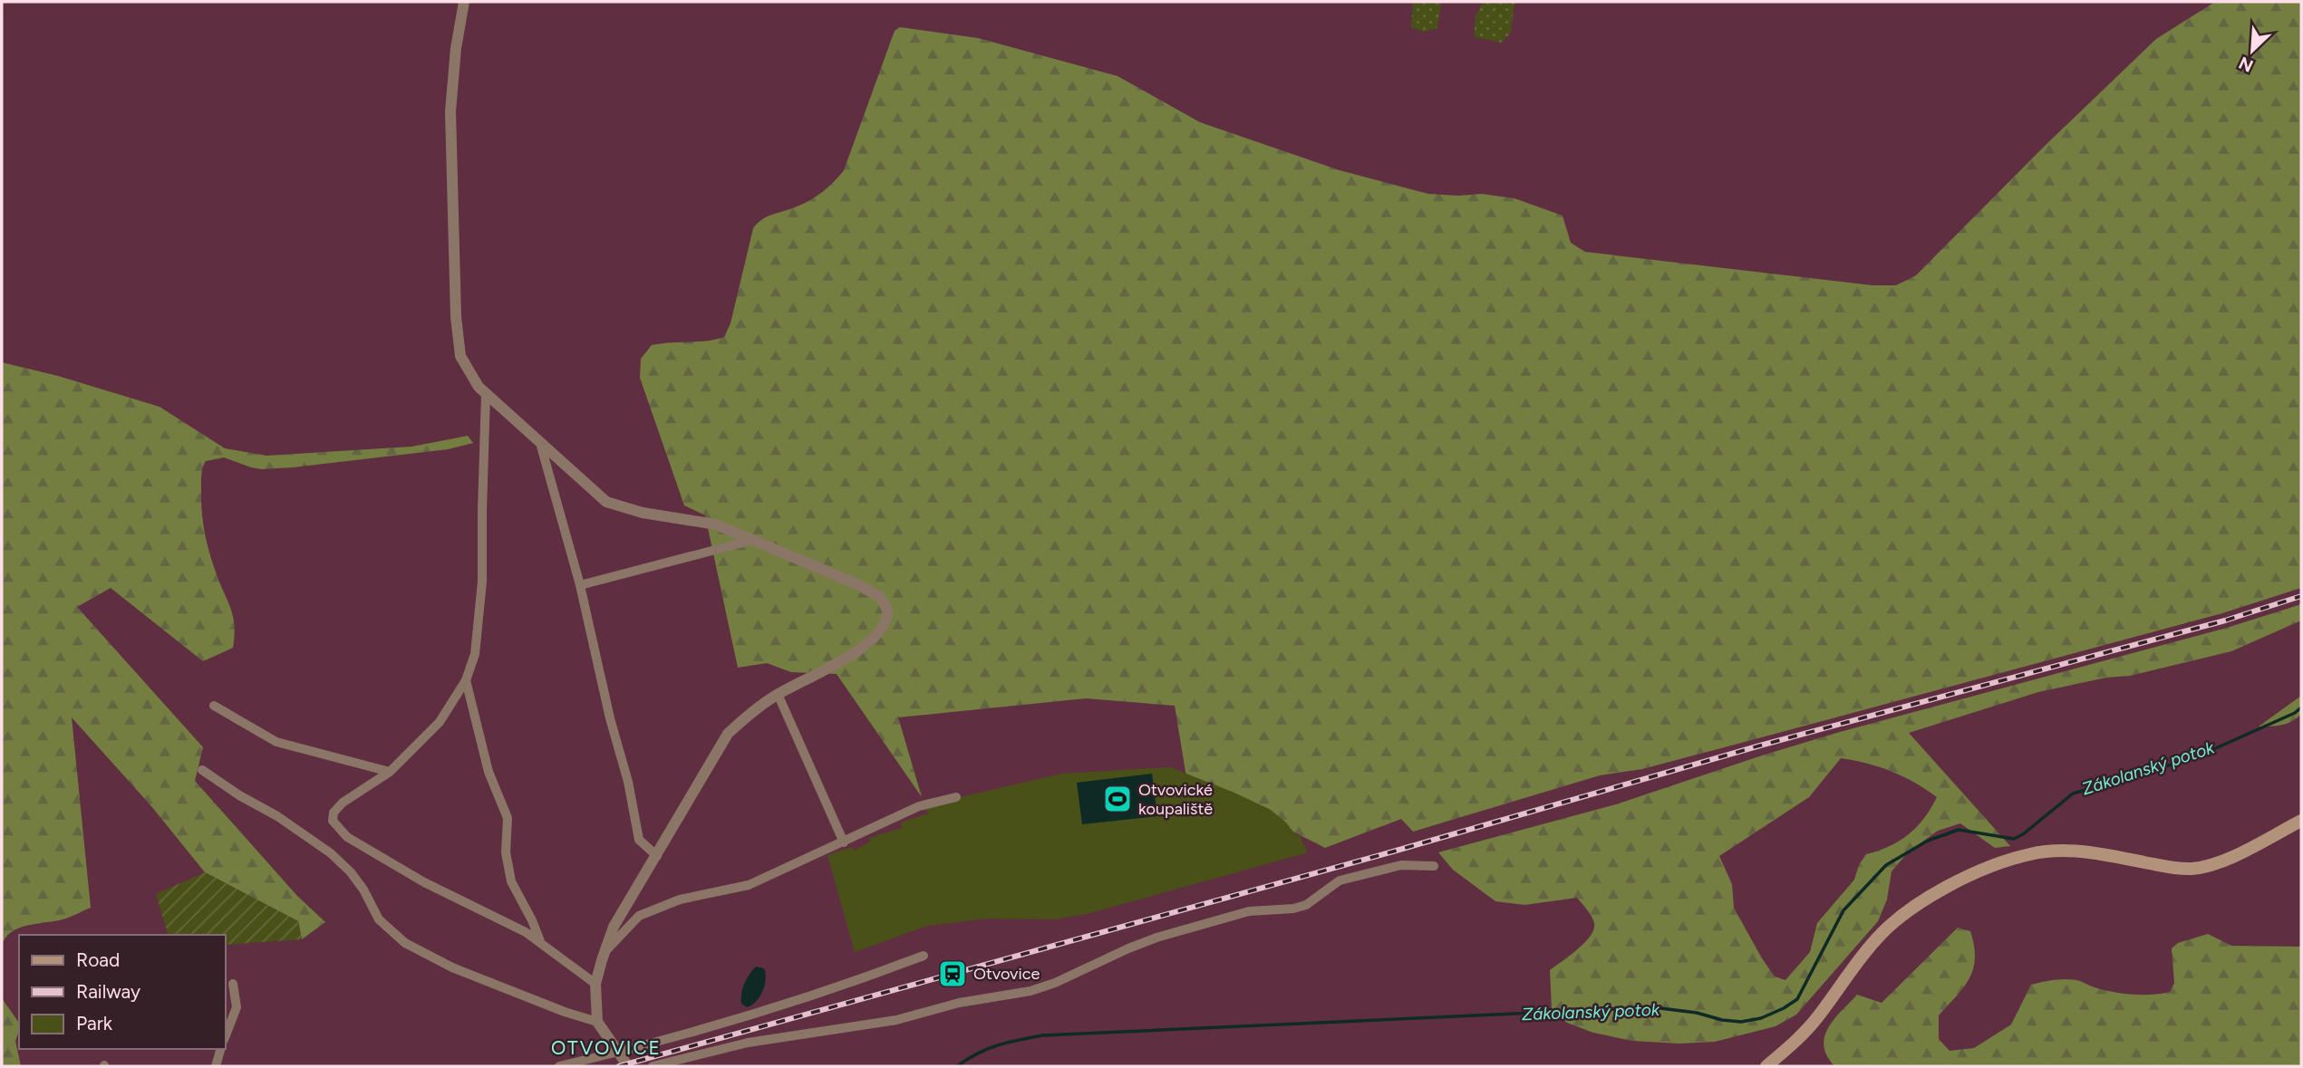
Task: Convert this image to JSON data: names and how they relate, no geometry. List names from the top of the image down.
{
  "districts": ["OTVOVICE"],
  "water": ["Zákolanský potok"],
  "places": {
    "sports": ["Otvovické koupaliště"],
    "station": ["Otvovice"]
  },
  "legend": ["Road", "Railway", "Park"],
  "north": "bottom left"
}
